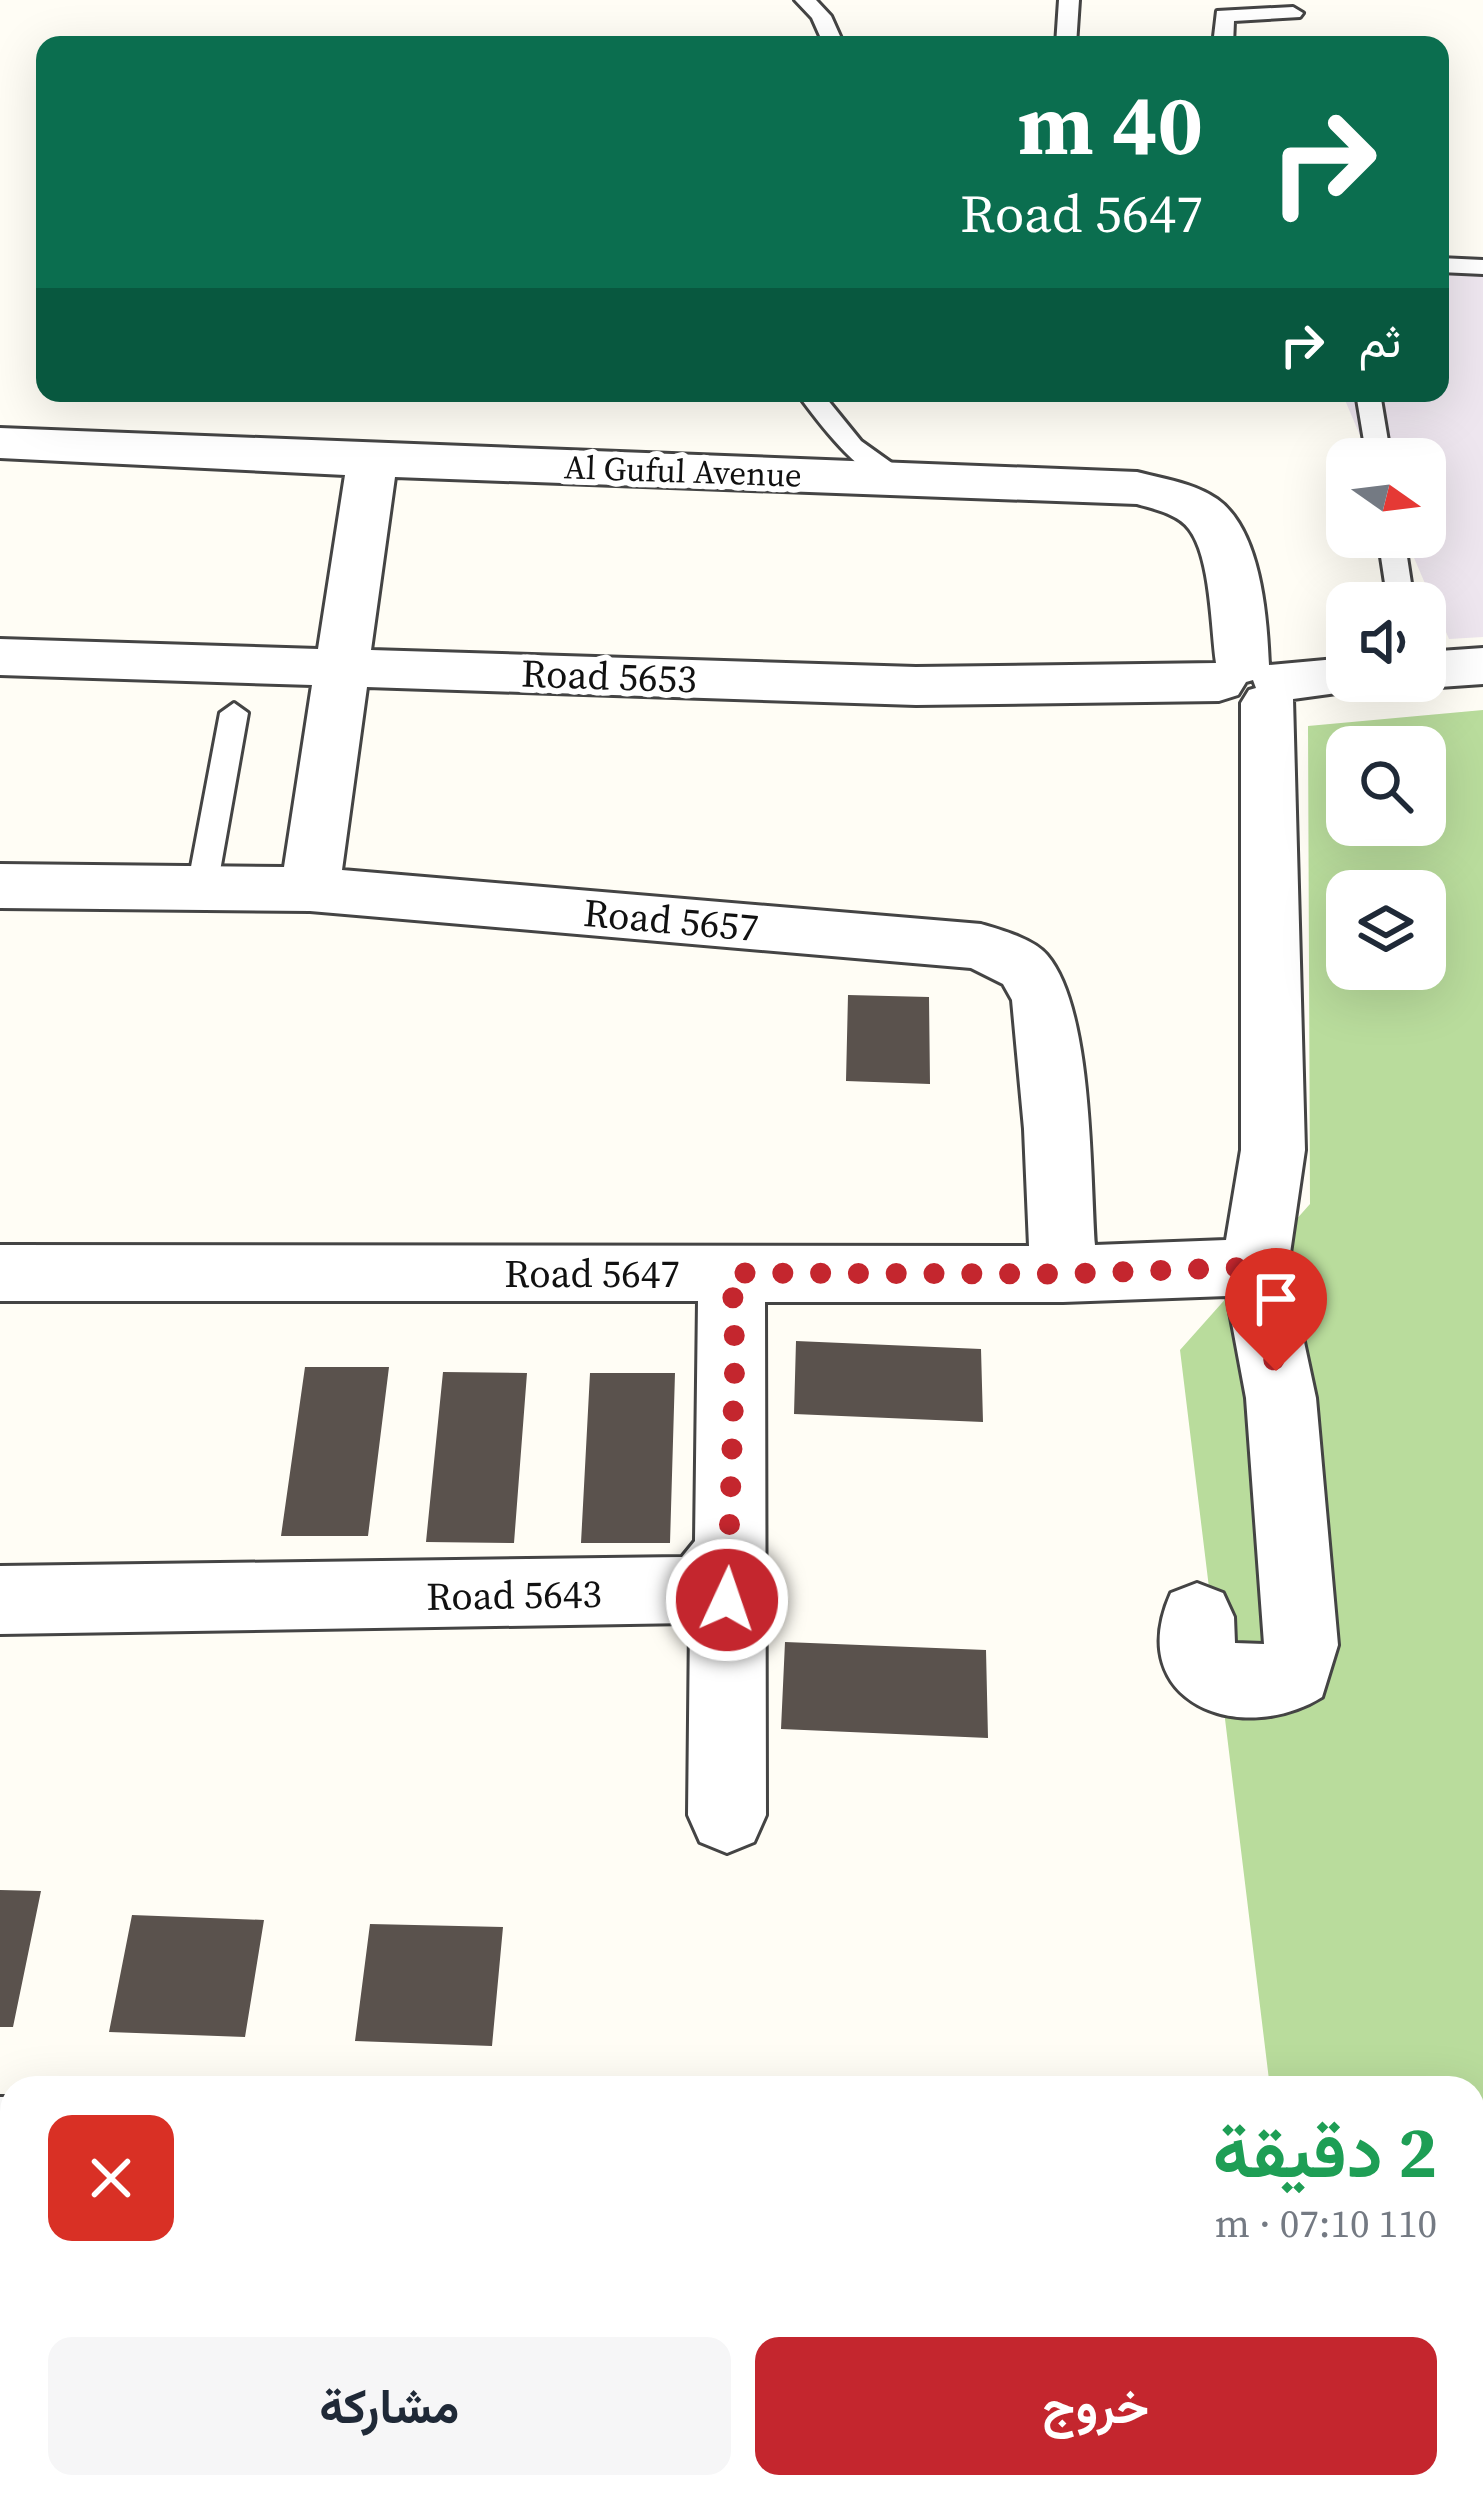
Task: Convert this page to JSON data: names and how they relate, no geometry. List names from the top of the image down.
{
  "streets": {
    "street": [
      "Al Guful Avenue",
      "Road 5653",
      "Road 5657",
      "Road 5647",
      "Road 5643"
    ]
  },
  "crossings": [
    ["Al Guful Avenue", "Road 5653"],
    ["Al Guful Avenue", "Road 5647"],
    ["Road 5657", "Road 5647"]
  ],
  "north": "right",
  "page": {
    "turn": ["40 m", "Road 5647"],
    "then": "ثم",
    "heading": ["2 دقيقة", "110 m · 07:10"],
    "buttons": ["خروج", "مشاركة"]
  }
}
